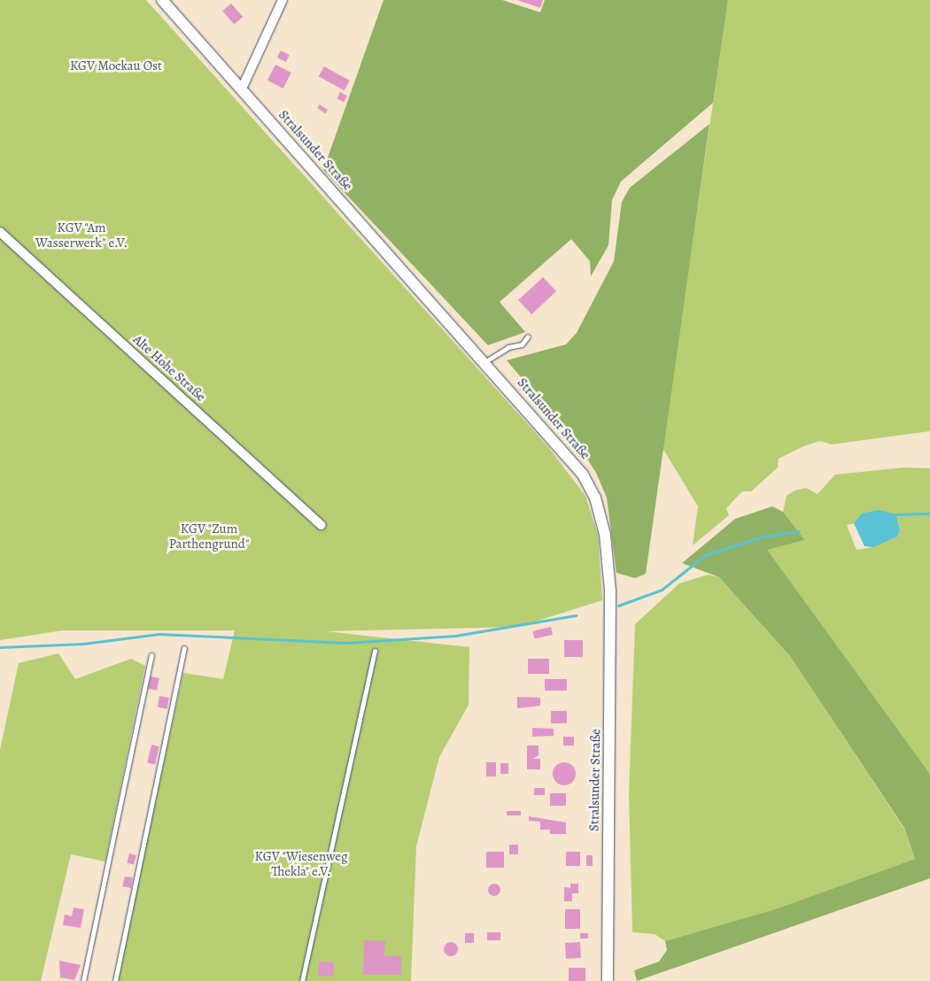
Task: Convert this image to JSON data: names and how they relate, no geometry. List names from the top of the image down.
{
  "streets": {
    "street": ["Stralsunder Straße", "Alte Hohe Straße"]
  },
  "parks": [
    "KGV Mockau Ost",
    "KGV \"Am Wasserwerk\" e.V.",
    "KGV \"Zum Parthengrund\"",
    "KGV \"Wiesenweg Thekla\" e.V."
  ]
}
